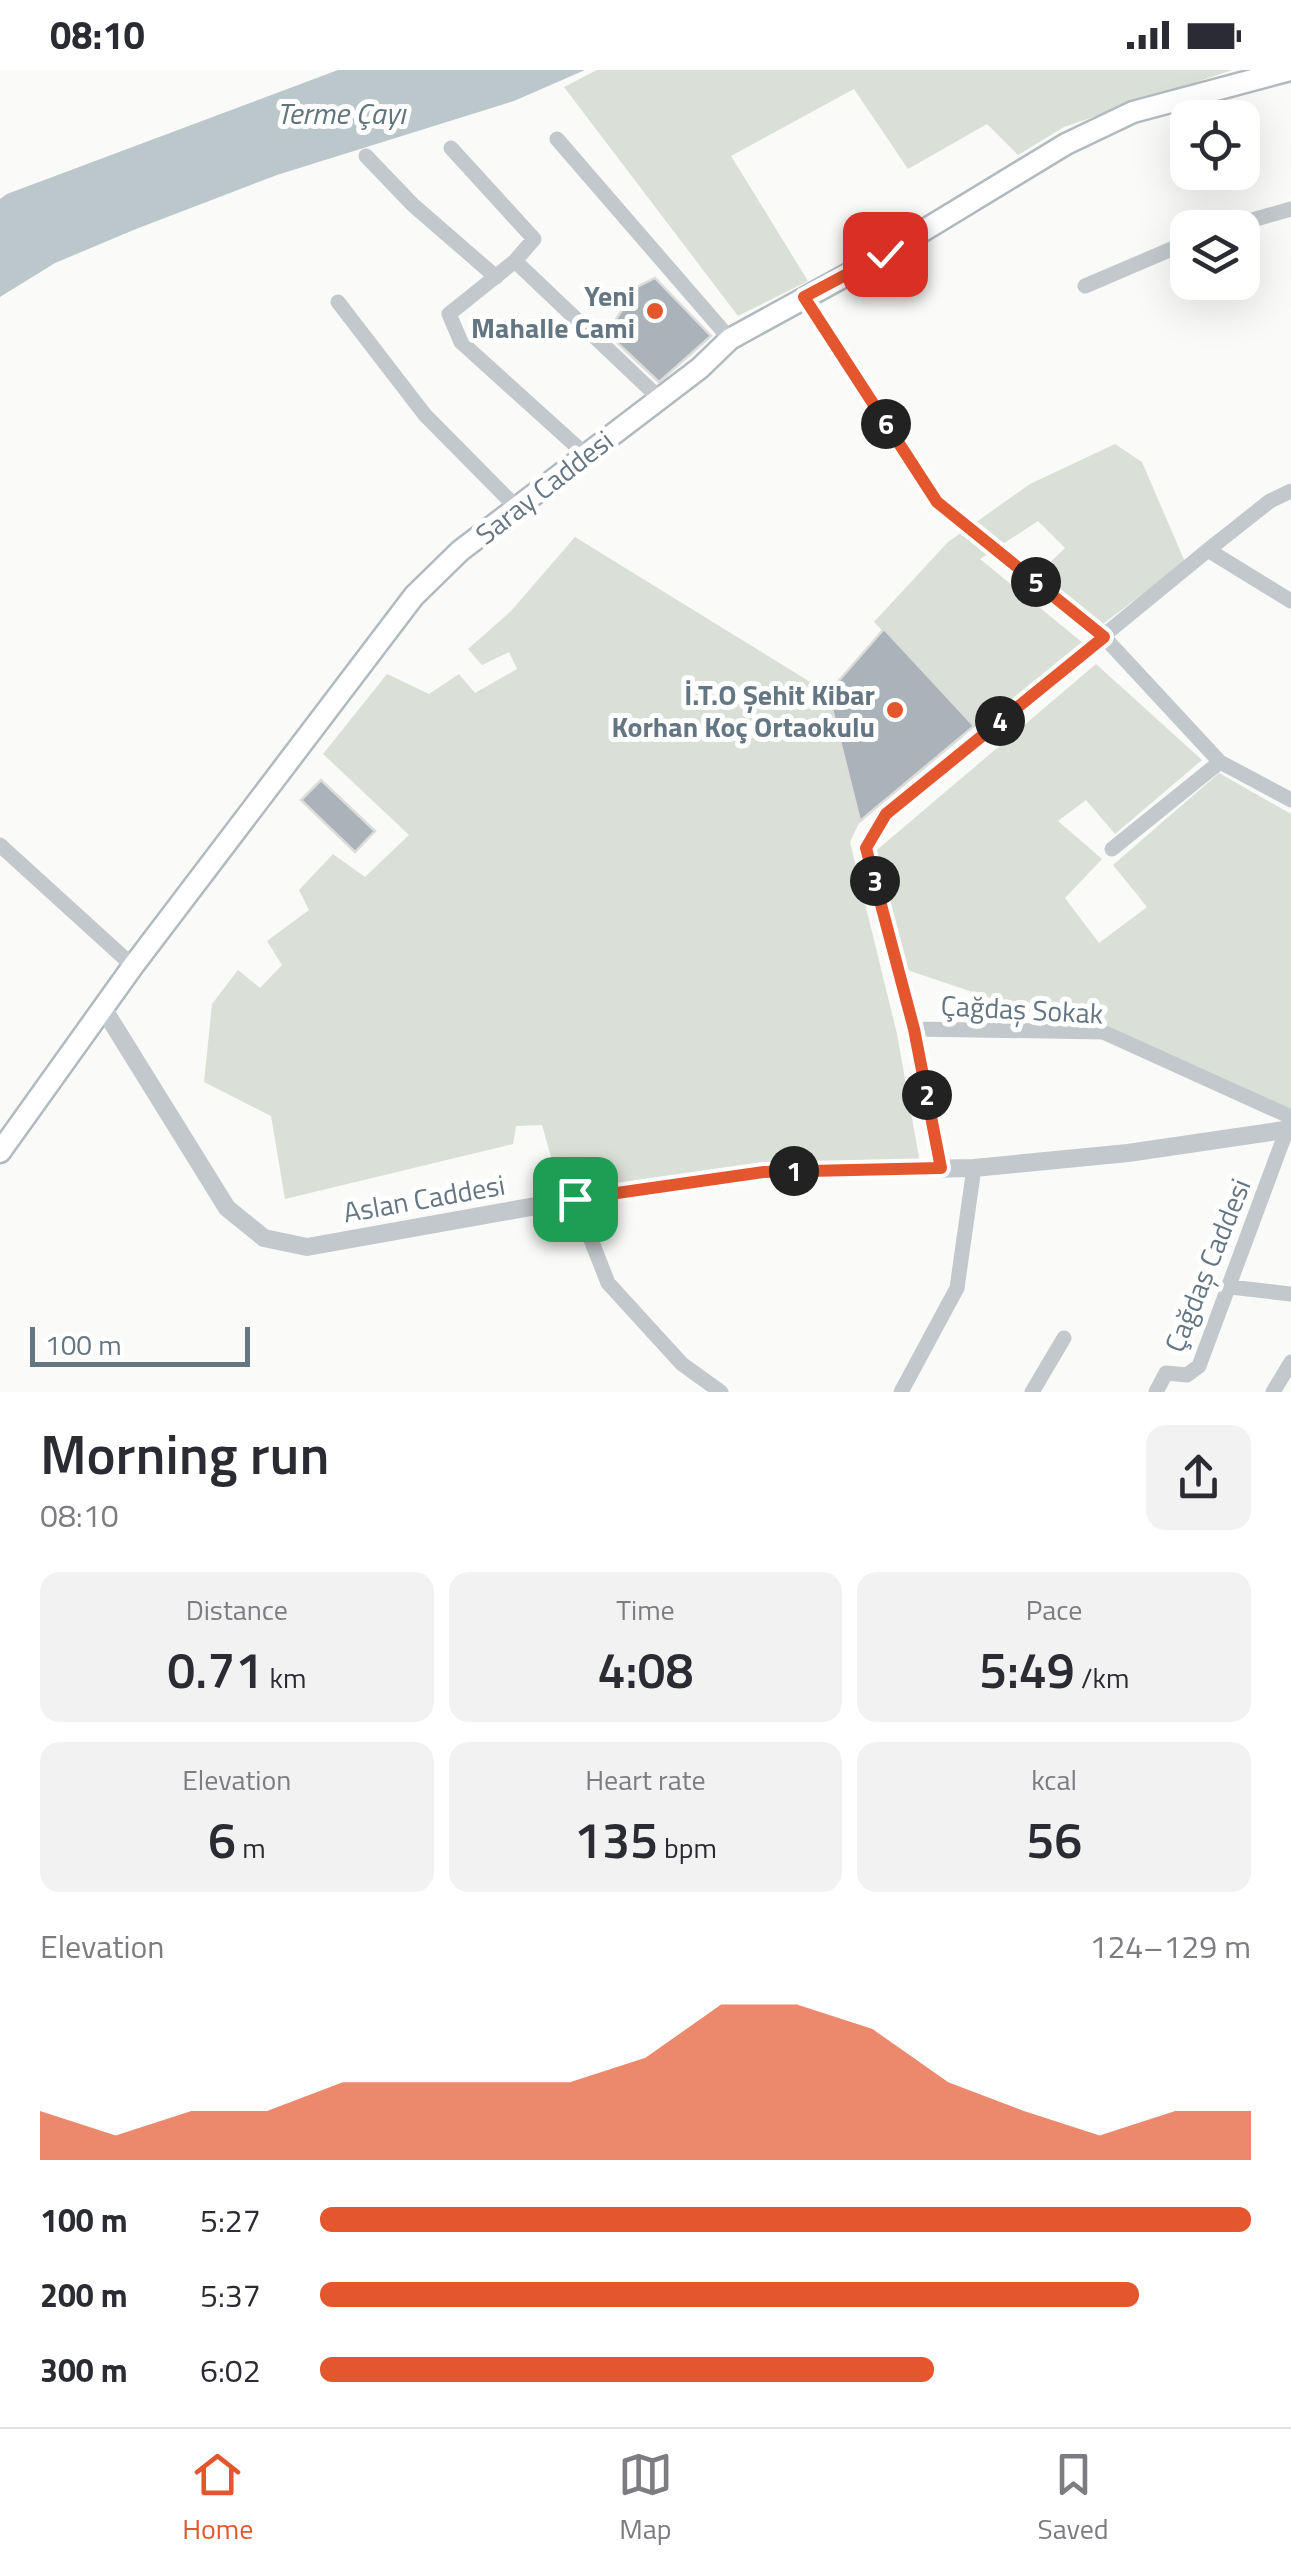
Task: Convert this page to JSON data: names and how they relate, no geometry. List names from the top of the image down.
{
  "streets": {
    "main road": ["Saray Caddesi"],
    "street": ["Çağdaş Sokak", "Aslan Caddesi", "Çağdaş Caddesi"]
  },
  "crossings": [
    ["Saray Caddesi", "Aslan Caddesi"],
    ["Çağdaş Sokak", "Aslan Caddesi"],
    ["Çağdaş Sokak", "Çağdaş Caddesi"],
    ["Aslan Caddesi", "Çağdaş Caddesi"]
  ],
  "water": ["Terme Çayı"],
  "places": ["Yeni Mahalle Cami", "İ.T.O Şehit Kibar Korhan Koç Ortaokulu"],
  "scale_bar": "100 m",
  "page": {
    "status": "08:10",
    "pins": [
      "6",
      "5",
      "4",
      "3",
      "2",
      "1"
    ],
    "scale": "100 m",
    "heading": ["Morning run", "08:10"],
    "stats": [
      ["Distance", "0.71 km"],
      ["Time", "4:08"],
      ["Pace", "5:49 /km"],
      ["Elevation", "6 m"],
      ["Heart rate", "135 bpm"],
      ["kcal", "56"]
    ],
    "chart": ["Elevation", "124–129 m"],
    "list": [
      {
        "name": "100 m",
        "note": "5:27"
      },
      {
        "name": "200 m",
        "note": "5:37"
      },
      {
        "name": "300 m",
        "note": "6:02"
      }
    ],
    "tabs": ["Home", "Map", "Saved"]
  }
}
